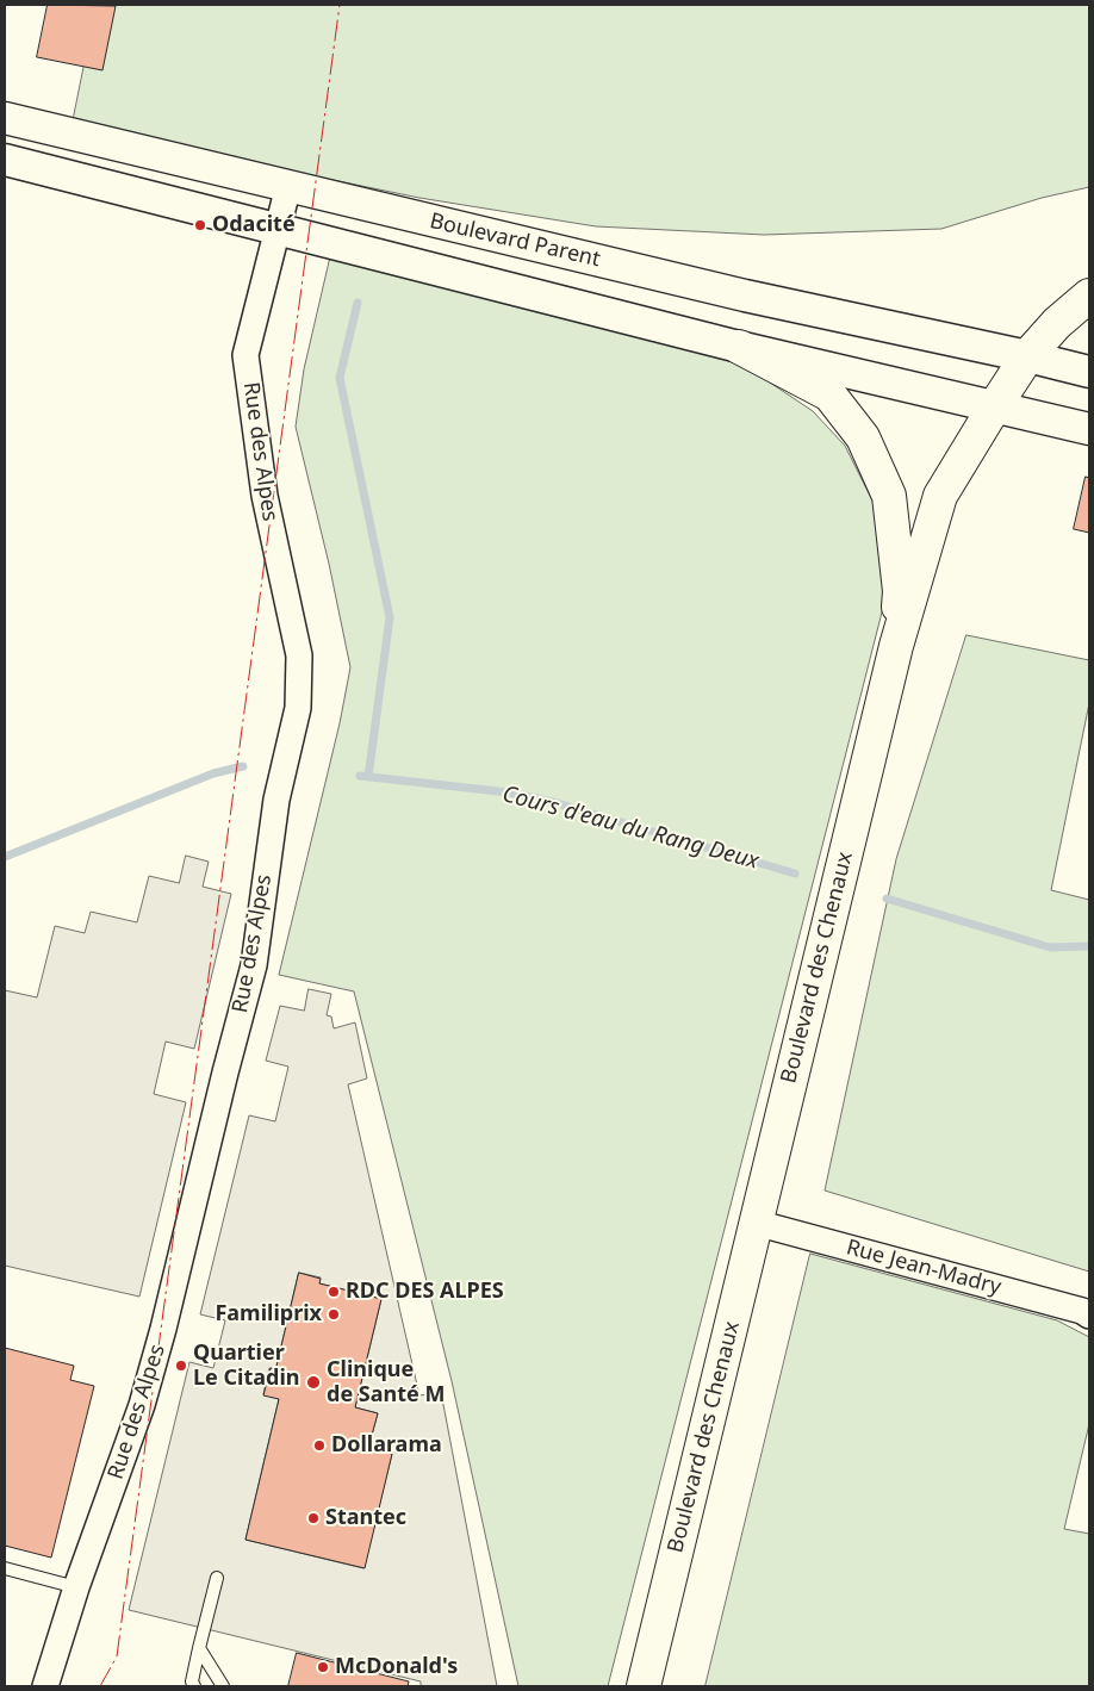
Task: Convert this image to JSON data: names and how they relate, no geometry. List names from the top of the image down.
{
  "streets": {
    "main road": ["Boulevard des Chenaux"],
    "street": ["Boulevard Parent", "Rue des Alpes", "Rue Jean-Madry"]
  },
  "crossings": [
    ["Boulevard Parent", "Rue des Alpes"],
    ["Boulevard Parent", "Boulevard des Chenaux"],
    ["Boulevard des Chenaux", "Rue Jean-Madry"]
  ],
  "water": ["Cours d'eau du Rang Deux"],
  "places": [
    "Odacité",
    "RDC DES ALPES",
    "Familiprix",
    "Quartier Le Citadin",
    "Clinique de Santé M",
    "Dollarama",
    "Stantec",
    "McDonald's"
  ]
}
